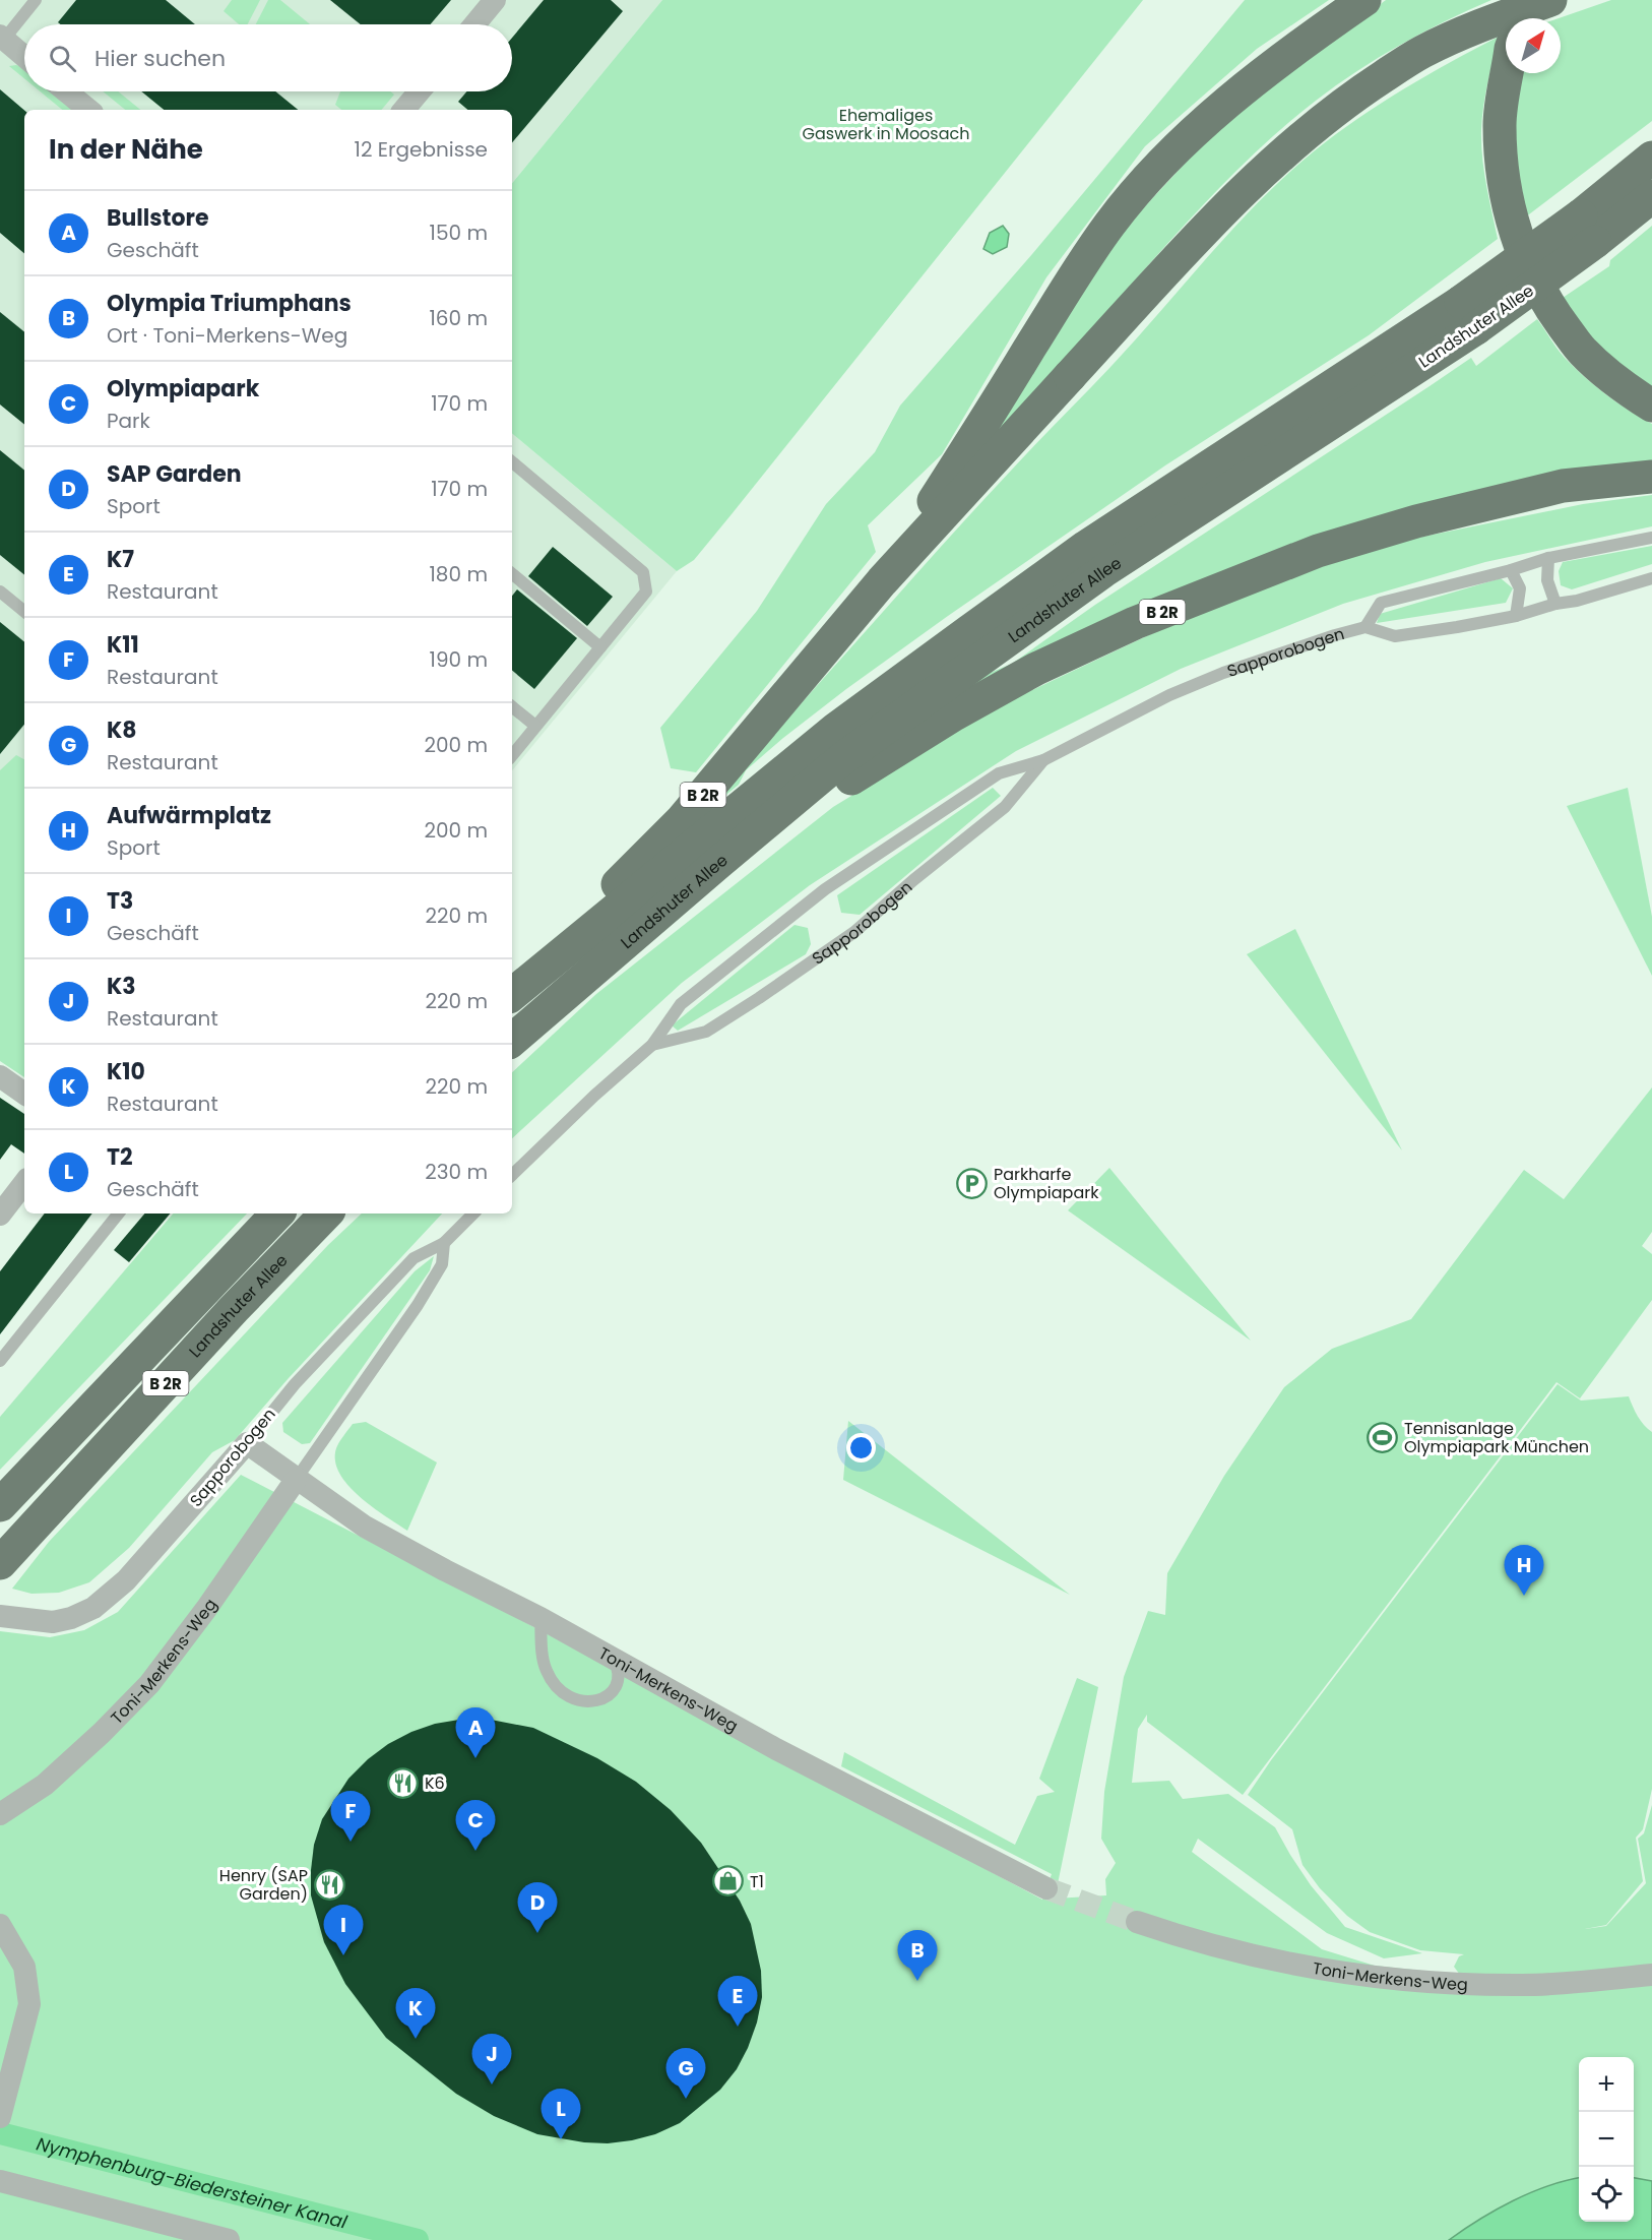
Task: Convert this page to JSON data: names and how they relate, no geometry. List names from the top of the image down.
{
  "streets": {
    "highway": ["Landshuter Allee", "B 2R"],
    "street": ["Sapporobogen", "Toni-Merkens-Weg"]
  },
  "crossings": [
    ["Landshuter Allee", "B 2R"],
    ["Sapporobogen", "Toni-Merkens-Weg"]
  ],
  "water": ["Nymphenburg-Biedersteiner Kanal"],
  "parks": ["Ehemaliges Gaswerk in Moosach"],
  "places": {
    "parking": ["Parkharfe Olympiapark"],
    "sports": ["Tennisanlage Olympiapark München"],
    "restaurant": ["K6", "Henry (SAP Garden)"],
    "shop": ["T1"]
  },
  "north": "top right",
  "page": {
    "search": "Hier suchen",
    "heading": ["In der Nähe", "12 Ergebnisse"],
    "list": [
      {
        "mark": "A",
        "name": "Bullstore",
        "note": "Geschäft",
        "value": "150 m"
      },
      {
        "mark": "B",
        "name": "Olympia Triumphans",
        "note": "Ort · Toni-Merkens-Weg",
        "value": "160 m"
      },
      {
        "mark": "C",
        "name": "Olympiapark",
        "note": "Park",
        "value": "170 m"
      },
      {
        "mark": "D",
        "name": "SAP Garden",
        "note": "Sport",
        "value": "170 m"
      },
      {
        "mark": "E",
        "name": "K7",
        "note": "Restaurant",
        "value": "180 m"
      },
      {
        "mark": "F",
        "name": "K11",
        "note": "Restaurant",
        "value": "190 m"
      },
      {
        "mark": "G",
        "name": "K8",
        "note": "Restaurant",
        "value": "200 m"
      },
      {
        "mark": "H",
        "name": "Aufwärmplatz",
        "note": "Sport",
        "value": "200 m"
      },
      {
        "mark": "I",
        "name": "T3",
        "note": "Geschäft",
        "value": "220 m"
      },
      {
        "mark": "J",
        "name": "K3",
        "note": "Restaurant",
        "value": "220 m"
      },
      {
        "mark": "K",
        "name": "K10",
        "note": "Restaurant",
        "value": "220 m"
      },
      {
        "mark": "L",
        "name": "T2",
        "note": "Geschäft",
        "value": "230 m"
      }
    ],
    "pins": [
      "H",
      "A",
      "F",
      "C",
      "D",
      "I",
      "B",
      "E",
      "K",
      "J",
      "G",
      "L"
    ],
    "map_buttons": ["+", "−"]
  }
}
